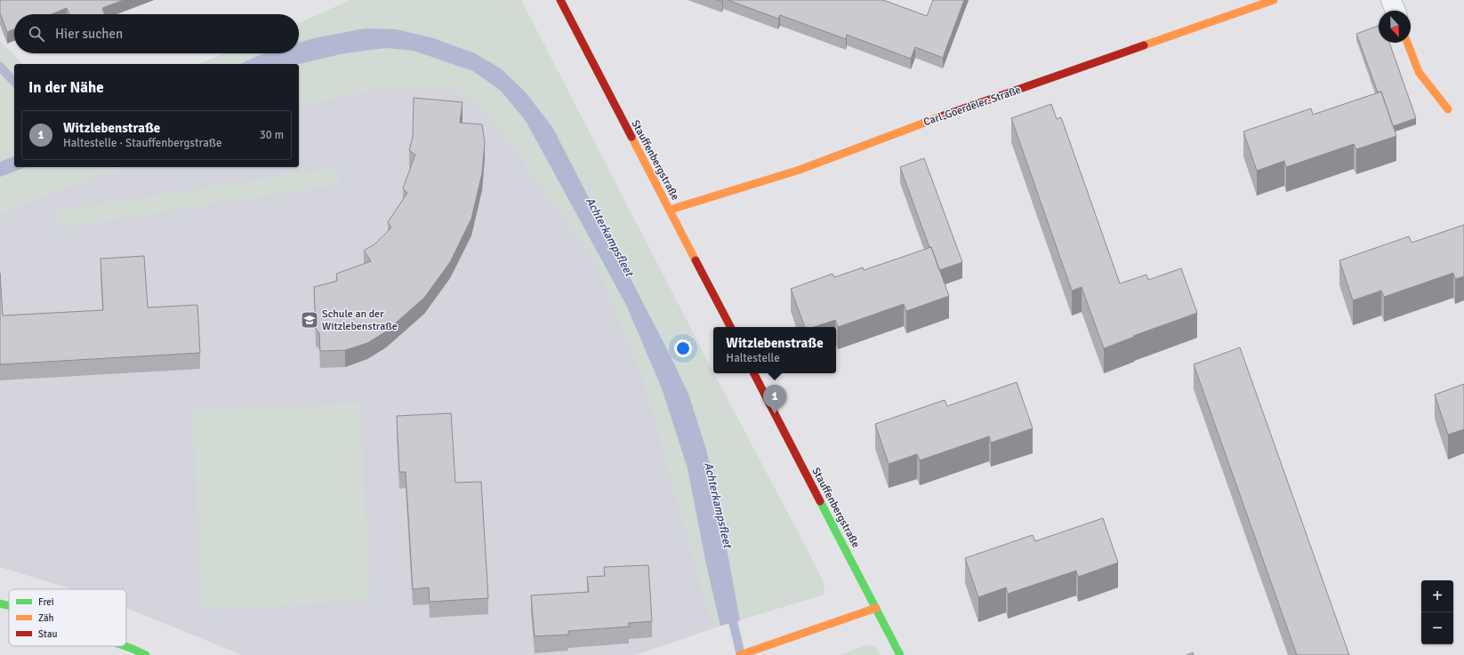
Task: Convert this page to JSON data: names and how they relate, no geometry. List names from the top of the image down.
{
  "streets": {
    "street": ["Carl-Goerdeler-Straße", "Stauffenbergstraße"]
  },
  "crossings": [
    ["Carl-Goerdeler-Straße", "Stauffenbergstraße"]
  ],
  "water": ["Achterkampsfleet"],
  "places": {
    "school or university": ["Schule an der Witzlebenstraße"]
  },
  "legend": ["Frei", "Zäh", "Stau"],
  "north": "bottom",
  "page": {
    "search": "Hier suchen",
    "heading": "In der Nähe",
    "list": [
      {
        "mark": "1",
        "name": "Witzlebenstraße",
        "note": "Haltestelle · Stauffenbergstraße",
        "value": "30 m"
      }
    ],
    "popup": ["Witzlebenstraße", "Haltestelle"],
    "pins": "1",
    "map_buttons": ["+", "−"]
  }
}
